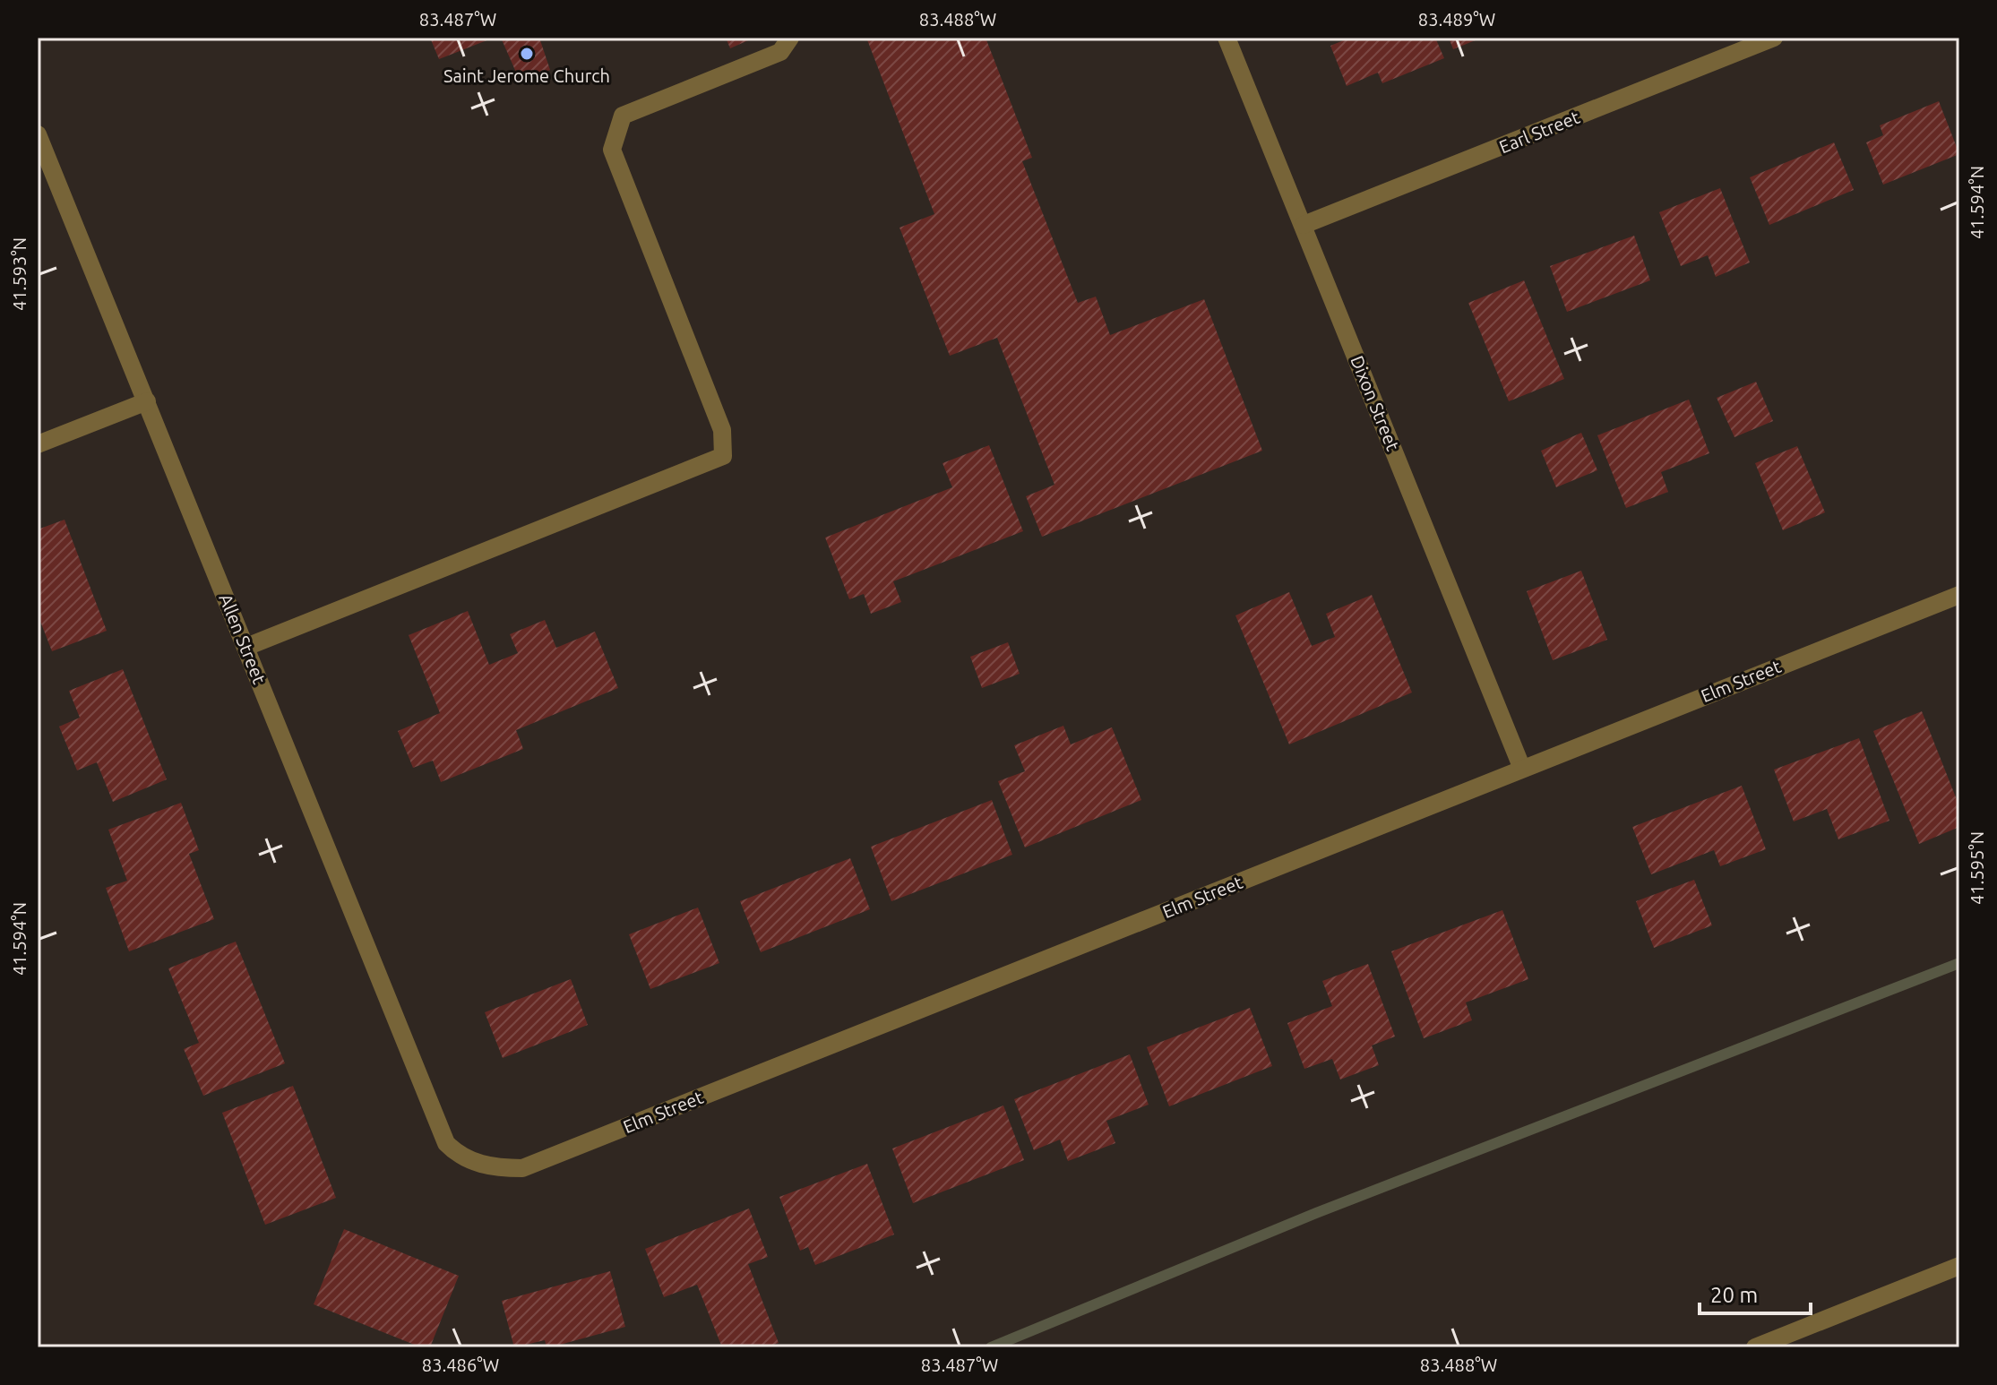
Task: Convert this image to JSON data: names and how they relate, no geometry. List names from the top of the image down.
{
  "streets": {
    "street": [
      "Earl Street",
      "Dixon Street",
      "Allen Street",
      "Elm Street"
    ]
  },
  "crossings": [
    ["Earl Street", "Dixon Street"],
    ["Dixon Street", "Elm Street"],
    ["Allen Street", "Elm Street"]
  ],
  "places": ["Saint Jerome Church"],
  "scale_bar": "20 m",
  "coordinates": [
    "83.487°W",
    "83.488°W",
    "83.489°W",
    "41.594°N",
    "41.593°N",
    "41.595°N",
    "83.486°W"
  ]
}
